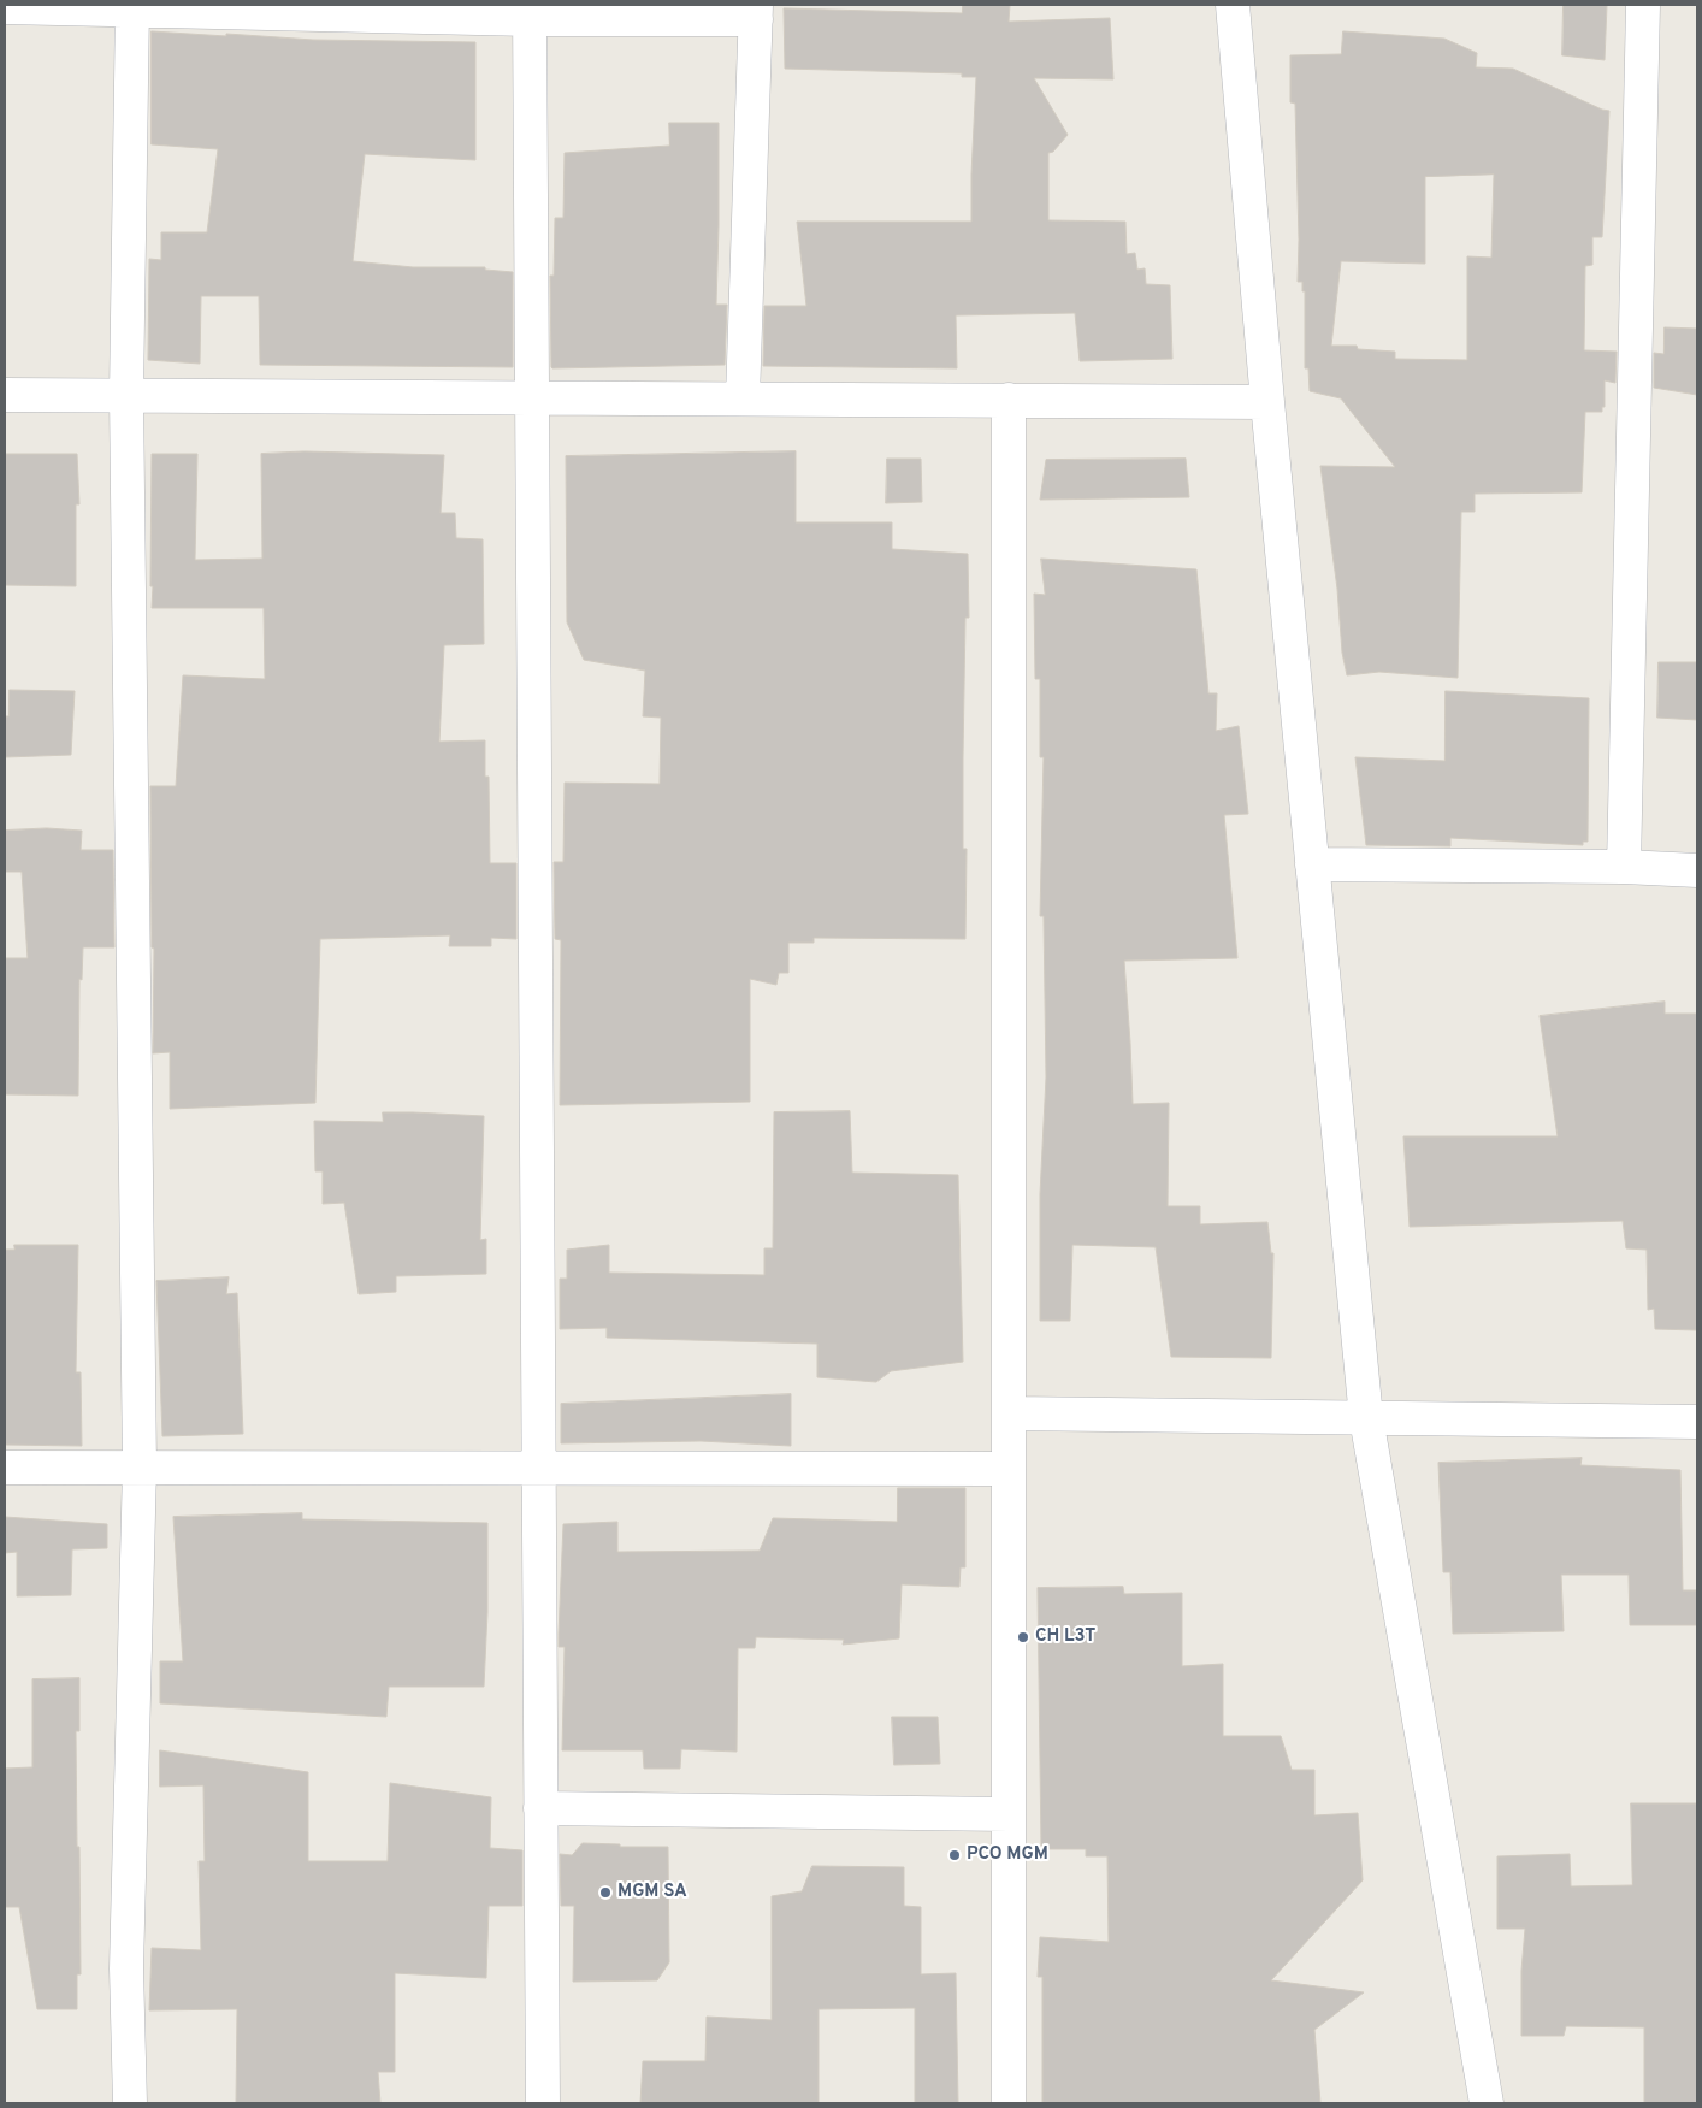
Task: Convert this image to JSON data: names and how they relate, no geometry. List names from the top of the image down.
{
  "places": ["CH L3T", "PCO MGM", "MGM SA"]
}
